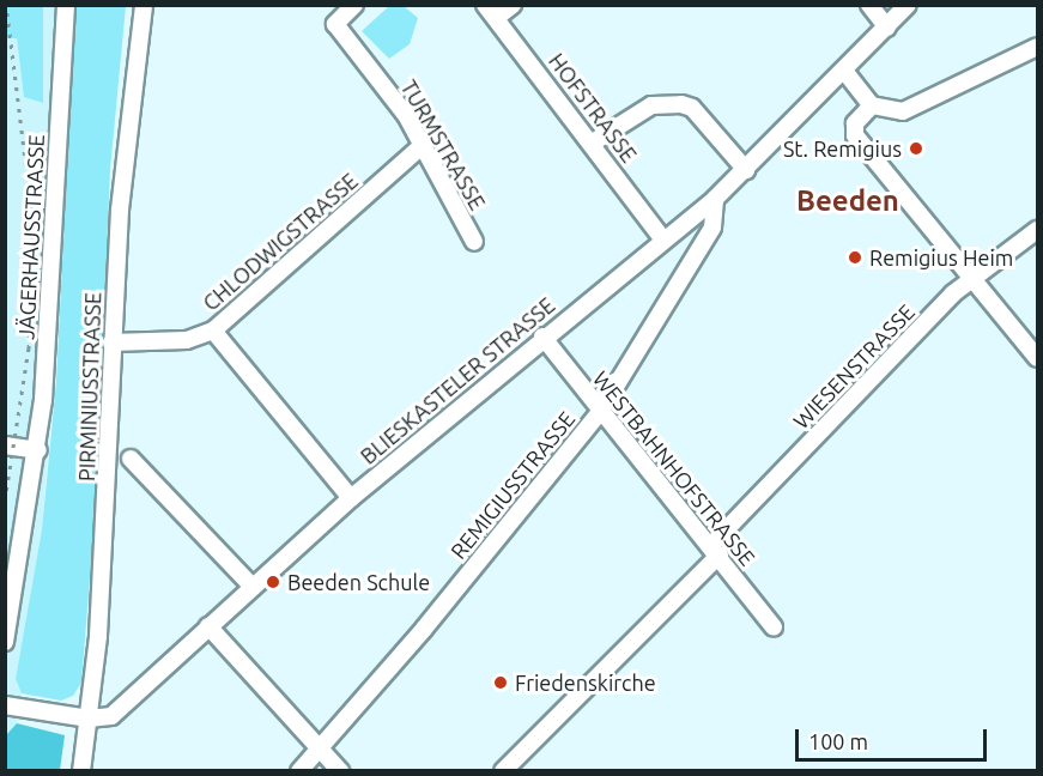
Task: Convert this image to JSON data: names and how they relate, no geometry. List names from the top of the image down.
{
  "streets": {
    "street": [
      "HOFSTRASSE",
      "TURMSTRASSE",
      "JÄGERHAUSSTRASSE",
      "CHLODWIGSTRASSE",
      "WIESENSTRASSE",
      "BLIESKASTELER STRASSE",
      "PIRMINIUSSTRASSE",
      "WESTBAHNHOFSTRASSE",
      "REMIGIUSSTRASSE"
    ]
  },
  "crossings": [
    ["HOFSTRASSE", "BLIESKASTELER STRASSE"],
    ["TURMSTRASSE", "CHLODWIGSTRASSE"],
    ["CHLODWIGSTRASSE", "PIRMINIUSSTRASSE"],
    ["WIESENSTRASSE", "WESTBAHNHOFSTRASSE"],
    ["BLIESKASTELER STRASSE", "PIRMINIUSSTRASSE"],
    ["BLIESKASTELER STRASSE", "WESTBAHNHOFSTRASSE"],
    ["BLIESKASTELER STRASSE", "REMIGIUSSTRASSE"],
    ["WESTBAHNHOFSTRASSE", "REMIGIUSSTRASSE"]
  ],
  "districts": ["Beeden"],
  "places": [
    "St. Remigius",
    "Remigius Heim",
    "Beeden Schule",
    "Friedenskirche"
  ],
  "scale_bar": "100 m"
}
